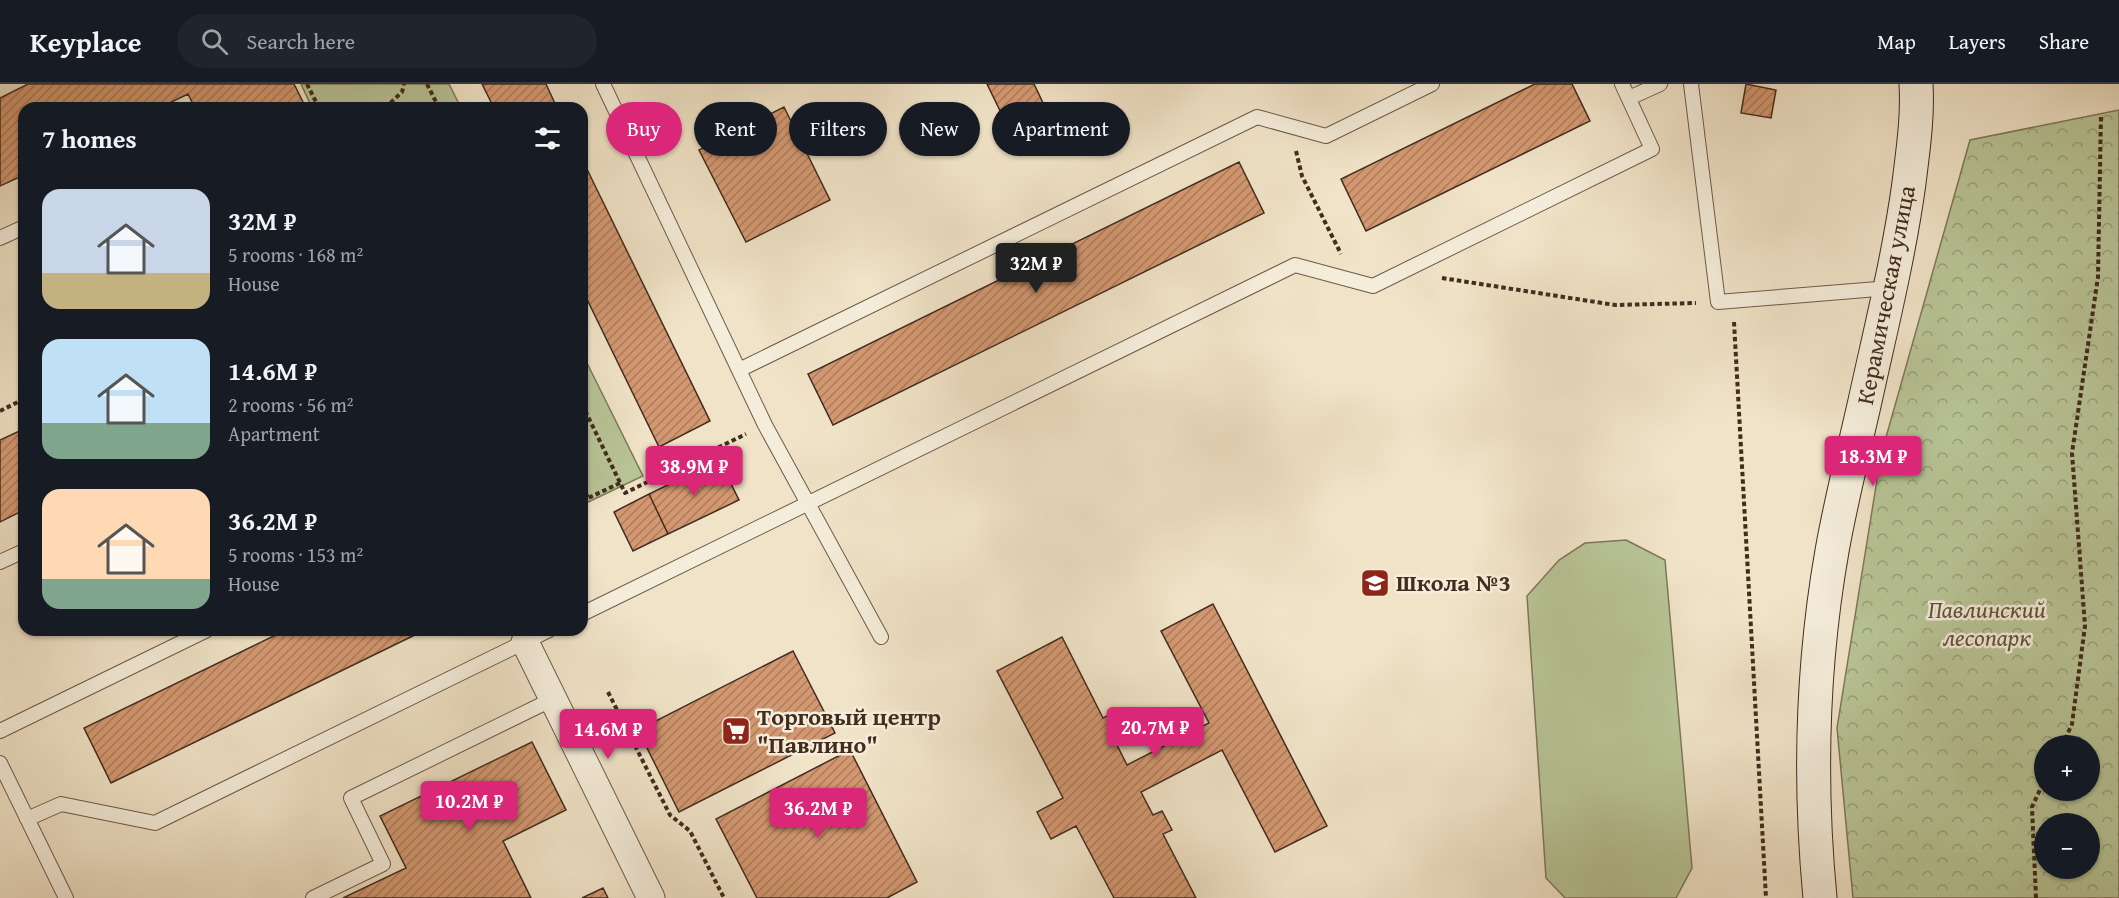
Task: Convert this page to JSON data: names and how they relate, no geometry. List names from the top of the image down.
{
  "streets": {
    "main road": ["Керамическая улица"]
  },
  "parks": ["Павлинский лесопарк"],
  "places": {
    "school or university": ["Школа №3"],
    "supermarket": ["Торговый центр \"Павлино\""]
  },
  "page": {
    "header": "Keyplace",
    "search": "Search here",
    "nav": ["Map", "Layers", "Share"],
    "chip": [
      "Buy",
      "Rent",
      "Filters",
      "New",
      "Apartment"
    ],
    "heading": "7 homes",
    "list": [
      {
        "name": "32M ₽",
        "note": "5 rooms · 168 m² · House"
      },
      {
        "name": "14.6M ₽",
        "note": "2 rooms · 56 m² · Apartment"
      },
      {
        "name": "36.2M ₽",
        "note": "5 rooms · 153 m² · House"
      }
    ],
    "price": [
      "32M ₽",
      "18.3M ₽",
      "38.9M ₽",
      "20.7M ₽",
      "14.6M ₽",
      "10.2M ₽",
      "36.2M ₽"
    ],
    "map_buttons": ["+", "−"]
  }
}
